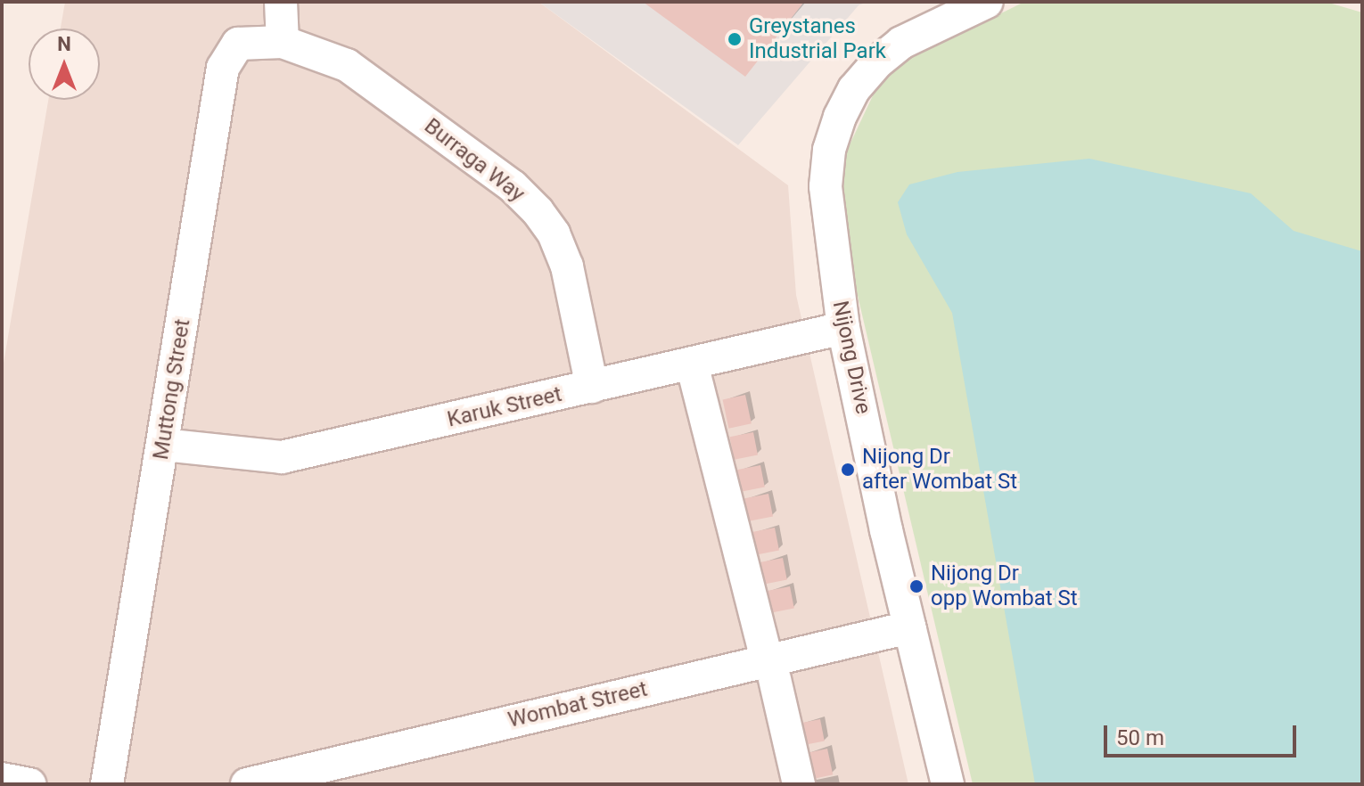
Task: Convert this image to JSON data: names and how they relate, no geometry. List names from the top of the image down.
{
  "streets": {
    "street": [
      "Burraga Way",
      "Nijong Drive",
      "Muttong Street",
      "Karuk Street",
      "Wombat Street"
    ]
  },
  "crossings": [
    ["Burraga Way", "Muttong Street"],
    ["Burraga Way", "Karuk Street"],
    ["Nijong Drive", "Karuk Street"],
    ["Nijong Drive", "Wombat Street"],
    ["Muttong Street", "Karuk Street"]
  ],
  "places": ["Greystanes Industrial Park", "Nijong Dr after Wombat St", "Nijong Dr opp Wombat St"],
  "scale_bar": "50 m",
  "north": "top"
}
